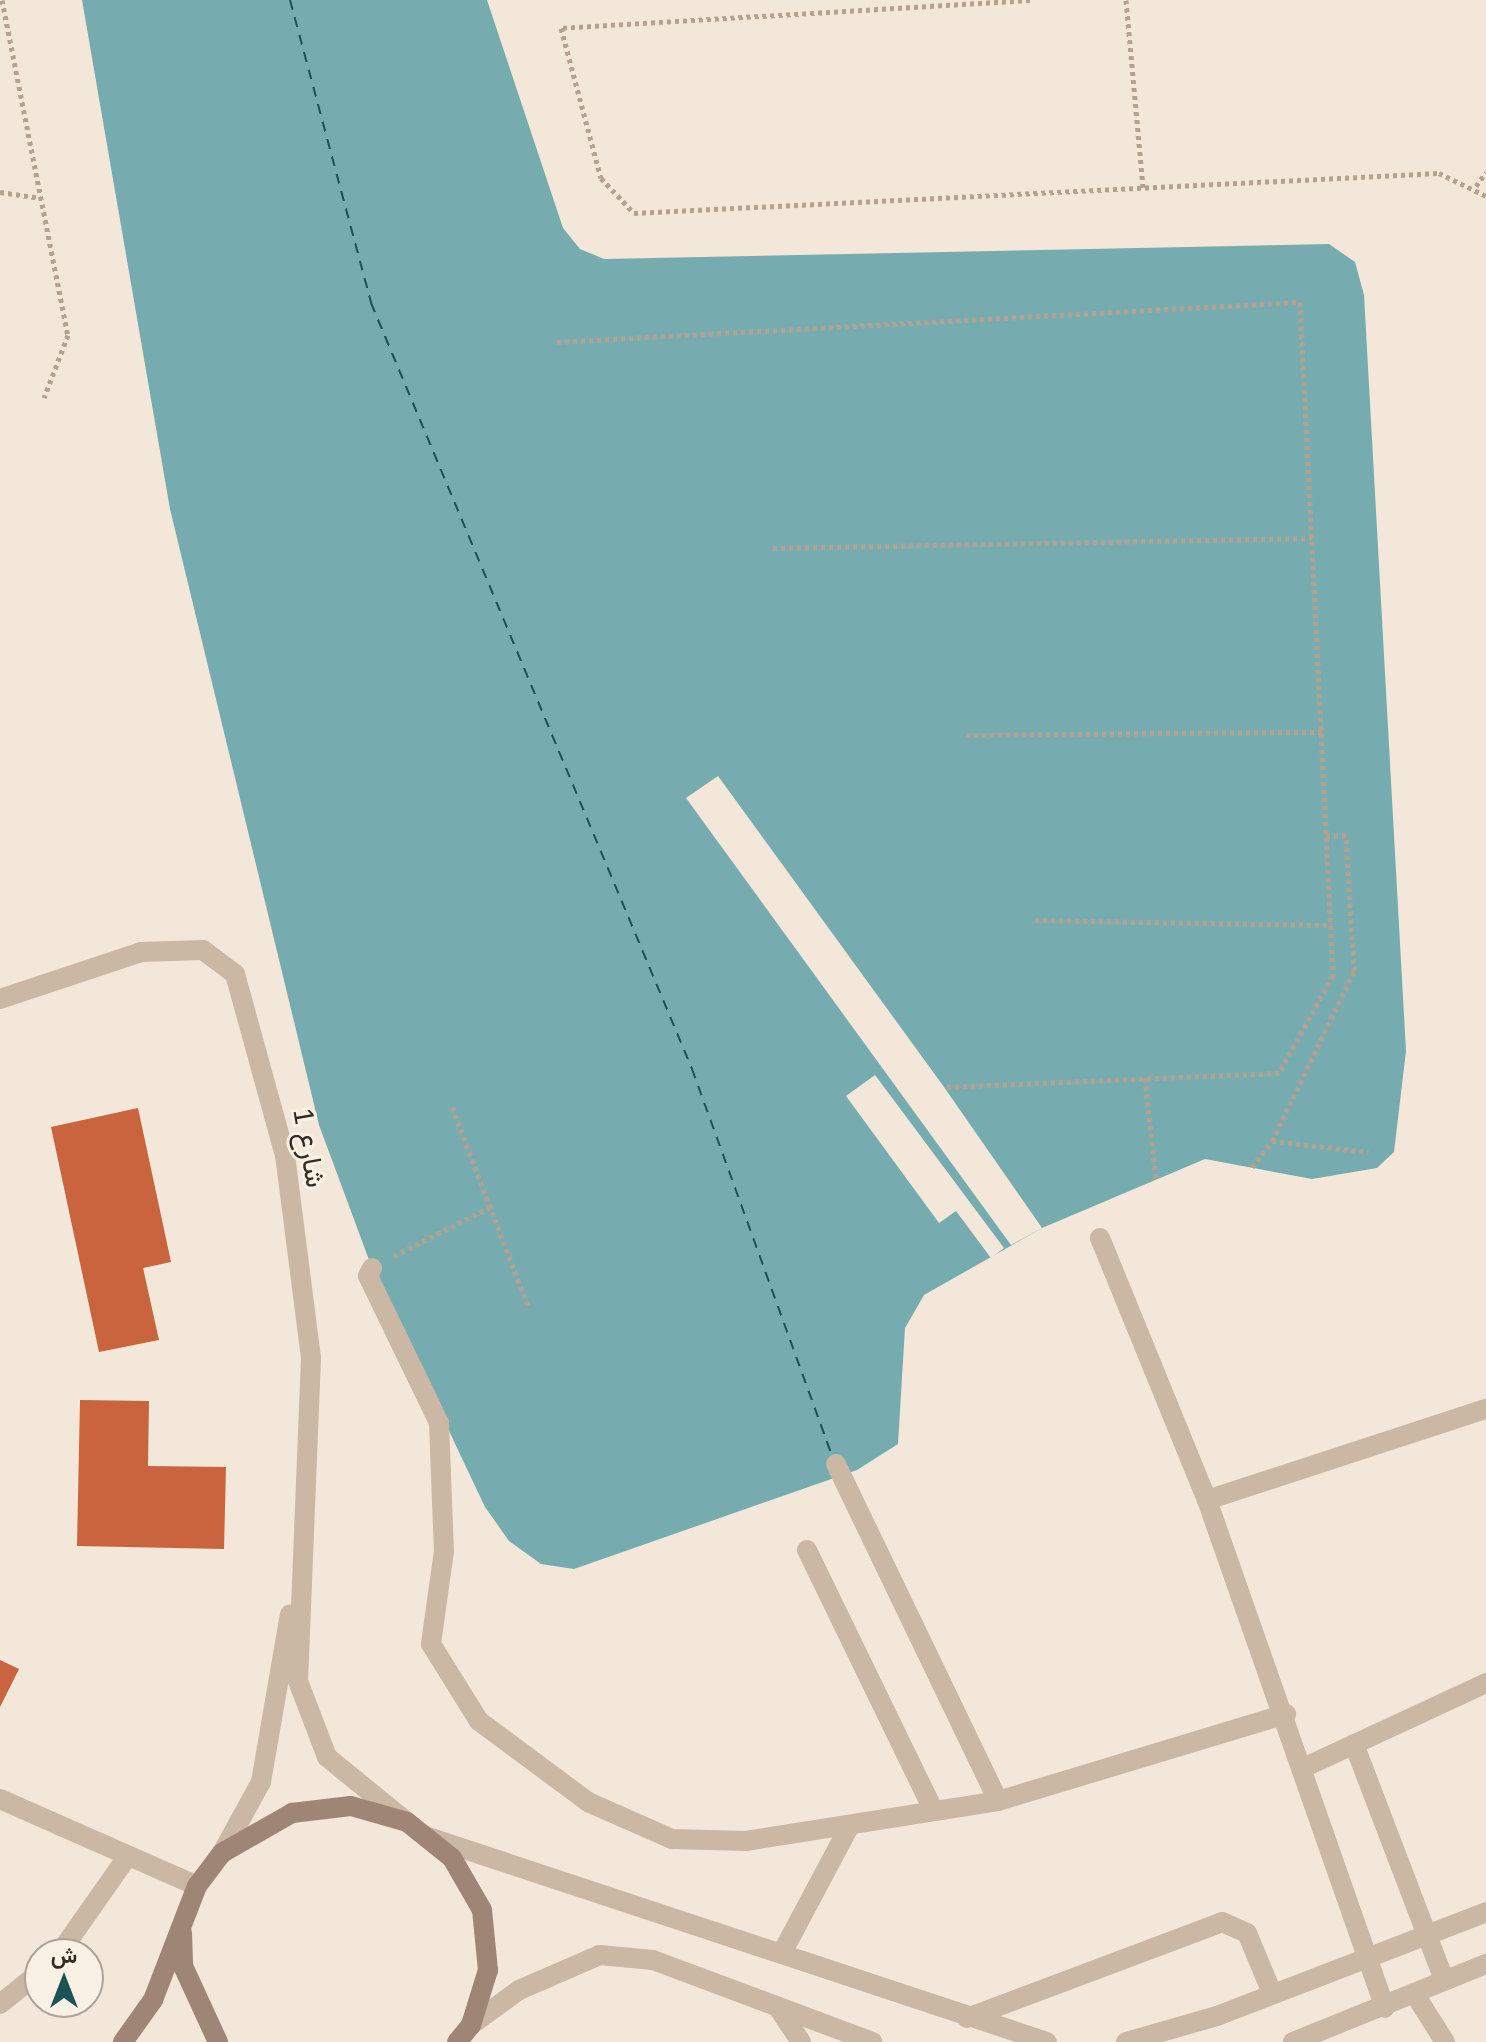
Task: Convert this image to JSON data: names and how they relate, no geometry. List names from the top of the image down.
{
  "streets": {
    "street": ["شارع 1"]
  },
  "north": "top"
}
